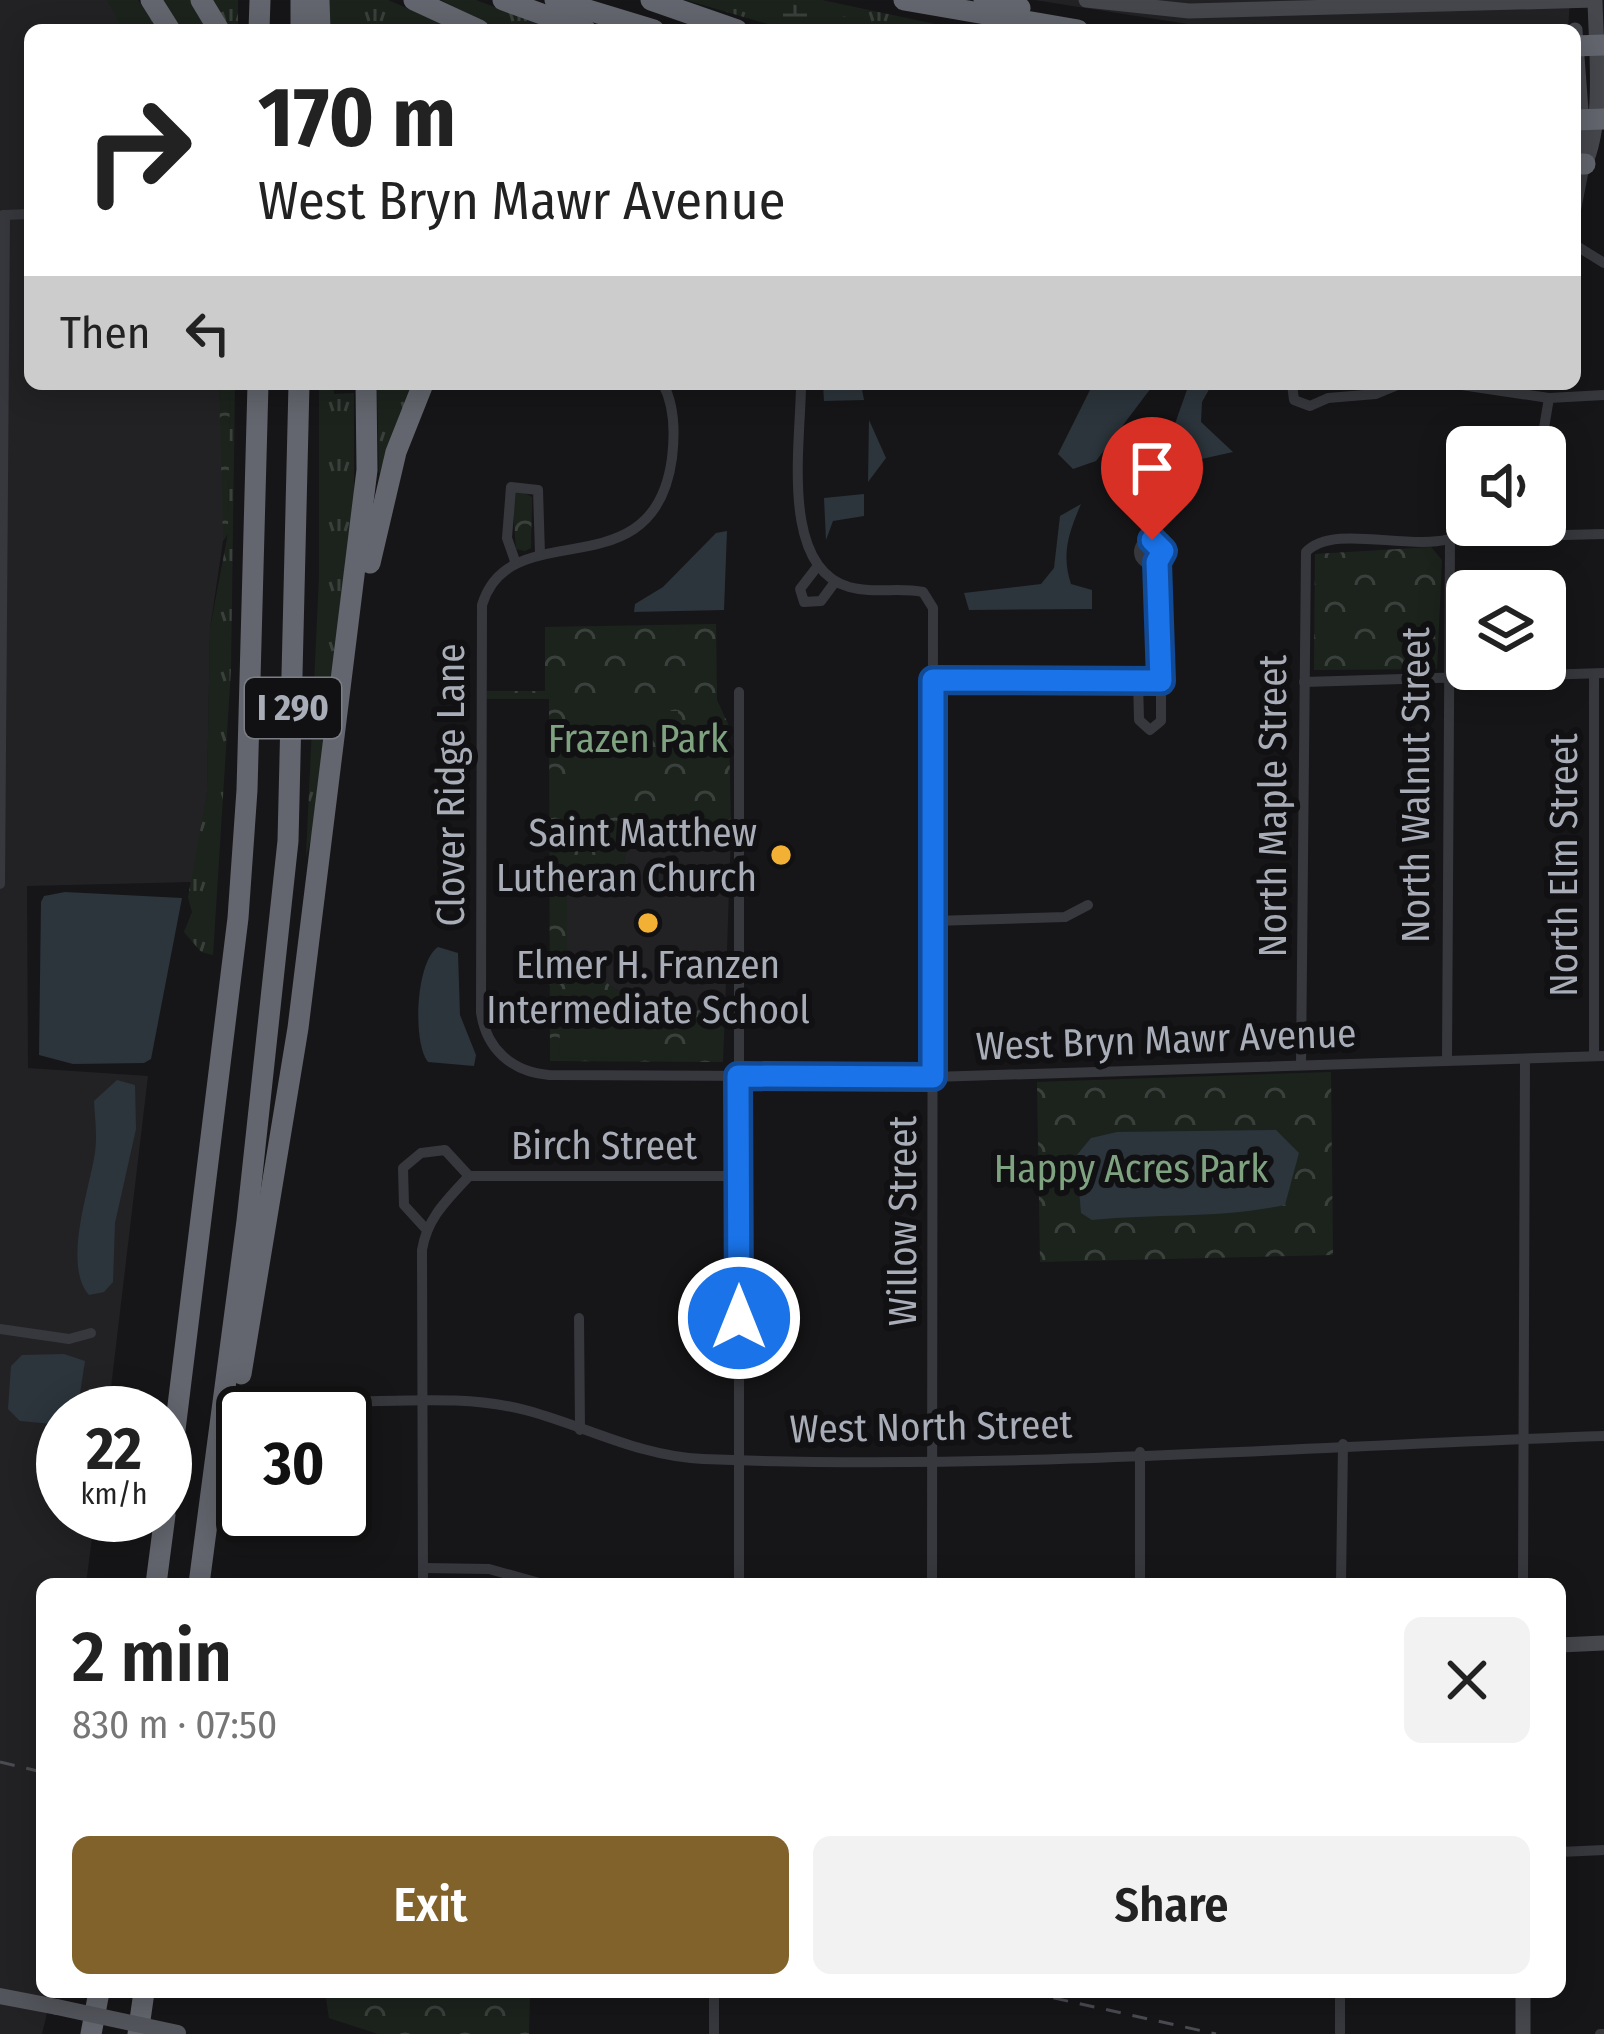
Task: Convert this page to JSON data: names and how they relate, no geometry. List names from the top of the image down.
{
  "streets": {
    "highway": ["I 290"],
    "street": [
      "Clover Ridge Lane",
      "North Walnut Street",
      "North Maple Street",
      "North Elm Street",
      "West Bryn Mawr Avenue",
      "Birch Street",
      "Willow Street",
      "West North Street"
    ]
  },
  "crossings": [
    ["Clover Ridge Lane", "West Bryn Mawr Avenue"],
    ["North Walnut Street", "West Bryn Mawr Avenue"],
    ["North Maple Street", "West Bryn Mawr Avenue"],
    ["North Elm Street", "West Bryn Mawr Avenue"],
    ["West Bryn Mawr Avenue", "Willow Street"],
    ["Willow Street", "West North Street"]
  ],
  "parks": ["Frazen Park", "Happy Acres Park"],
  "places": ["Saint Matthew Lutheran Church", "Elmer H. Franzen Intermediate School"],
  "page": {
    "turn": ["170 m", "West Bryn Mawr Avenue"],
    "then": "Then",
    "speed": "22 km/h",
    "limit": "30",
    "heading": ["2 min", "830 m · 07:50"],
    "buttons": ["Exit", "Share"]
  }
}
